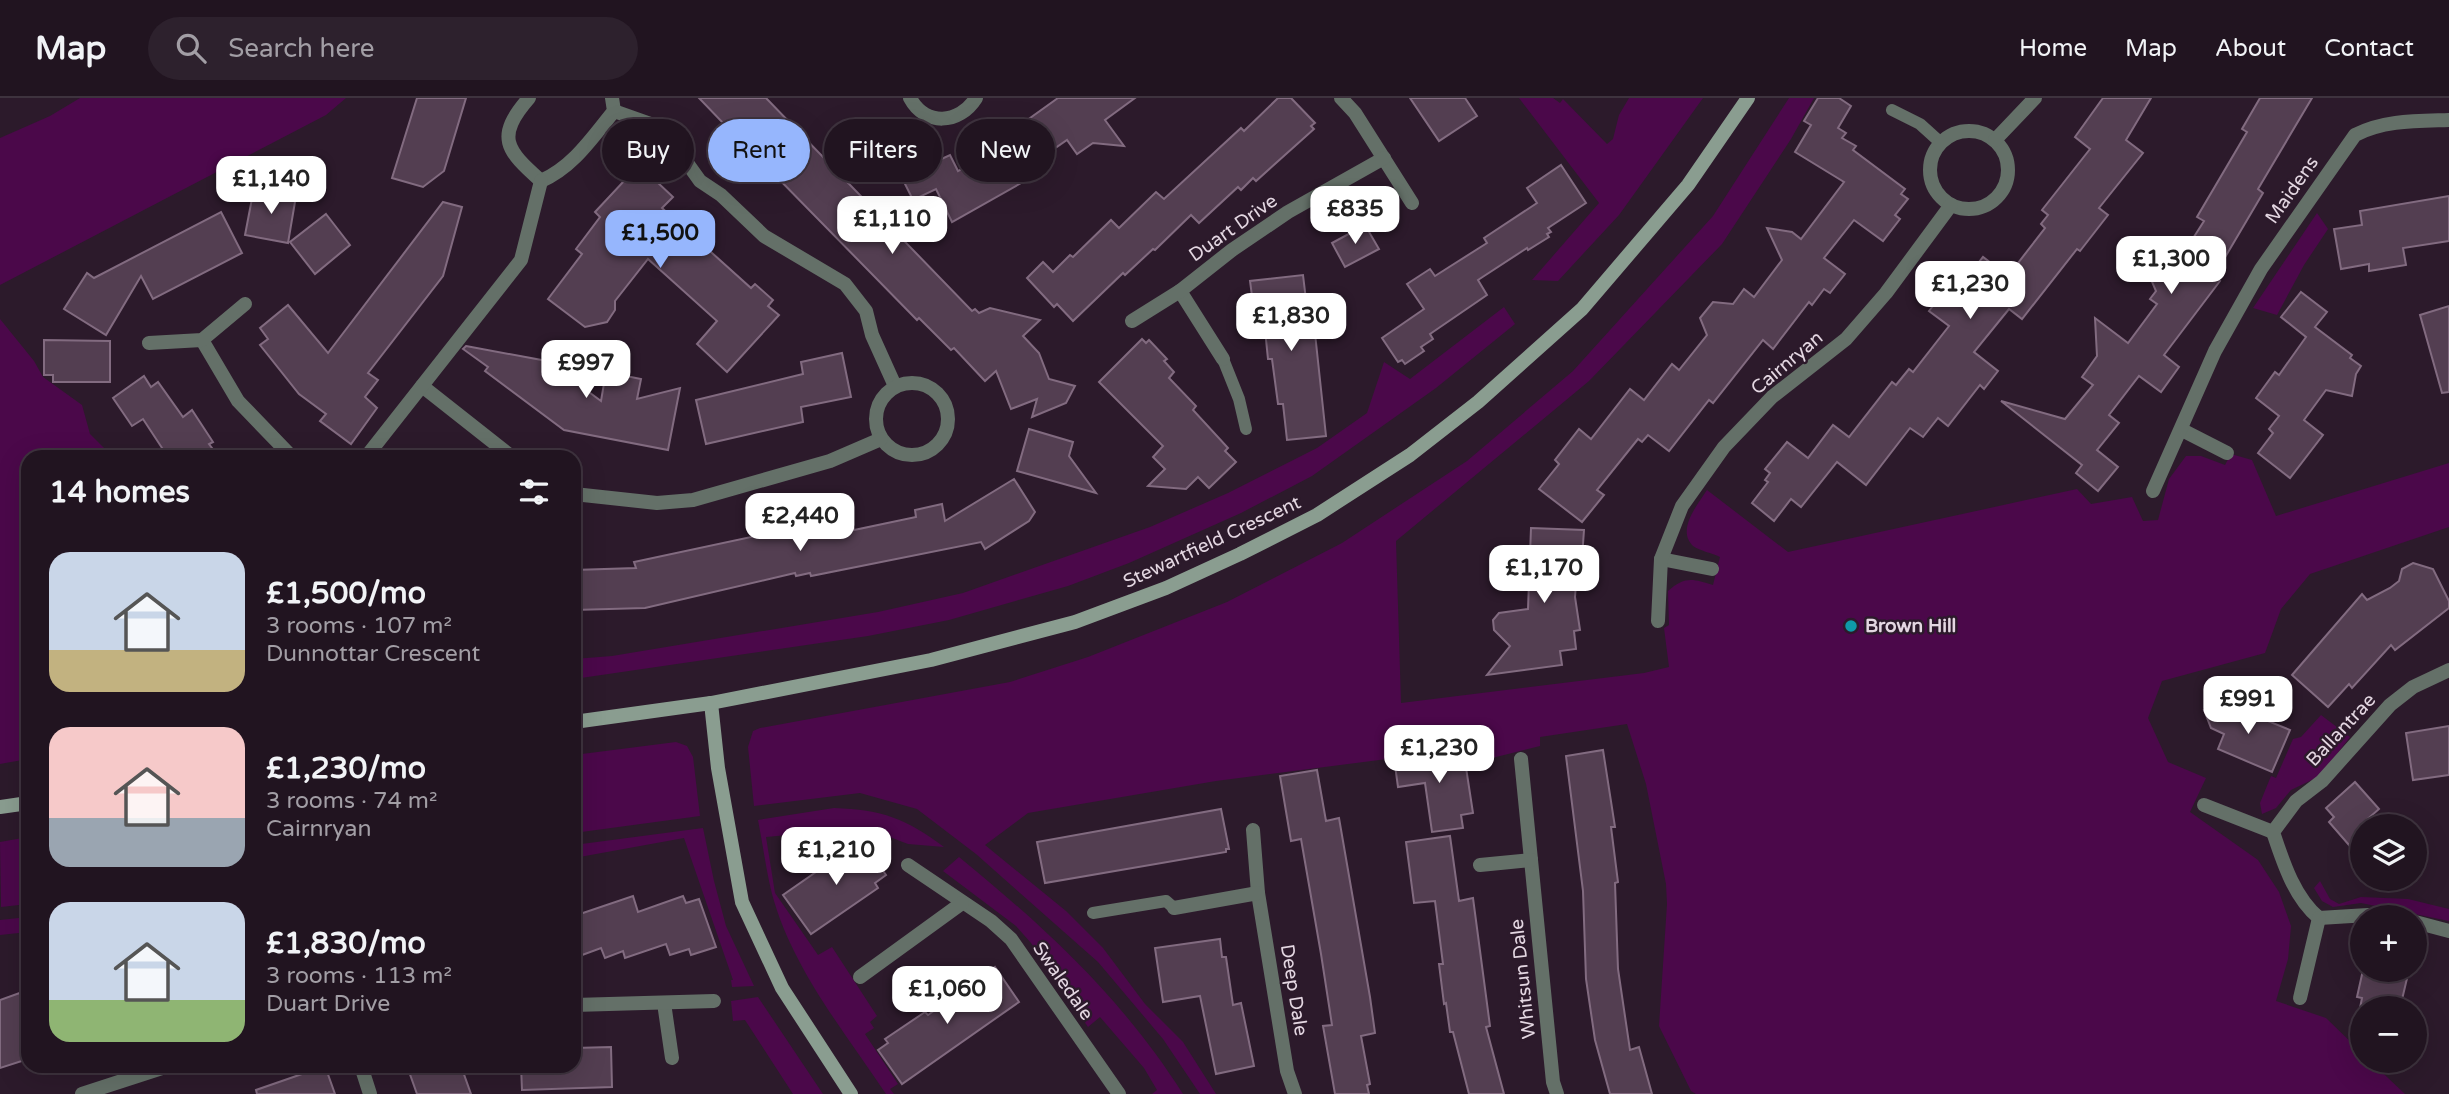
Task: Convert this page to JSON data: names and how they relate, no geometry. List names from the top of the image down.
{
  "streets": {
    "street": [
      "Maidens",
      "Duart Drive",
      "Cairnryan",
      "Stewartfield Crescent",
      "Ballantrae",
      "Whitsun Dale",
      "Swaledale",
      "Deep Dale"
    ]
  },
  "places": ["Brown Hill"],
  "page": {
    "header": "Map",
    "search": "Search here",
    "nav": [
      "Home",
      "Map",
      "About",
      "Contact"
    ],
    "chip": [
      "Buy",
      "Rent",
      "Filters",
      "New"
    ],
    "price": [
      "£1,140",
      "£835",
      "£1,110",
      "£1,500",
      "£1,300",
      "£1,230",
      "£1,830",
      "£997",
      "£2,440",
      "£1,170",
      "£991",
      "£1,230",
      "£1,210",
      "£1,060"
    ],
    "heading": "14 homes",
    "list": [
      {
        "name": "£1,500/mo",
        "note": "3 rooms · 107 m² · Dunnottar Crescent"
      },
      {
        "name": "£1,230/mo",
        "note": "3 rooms · 74 m² · Cairnryan"
      },
      {
        "name": "£1,830/mo",
        "note": "3 rooms · 113 m² · Duart Drive"
      }
    ],
    "map_buttons": ["+", "−"]
  }
}
